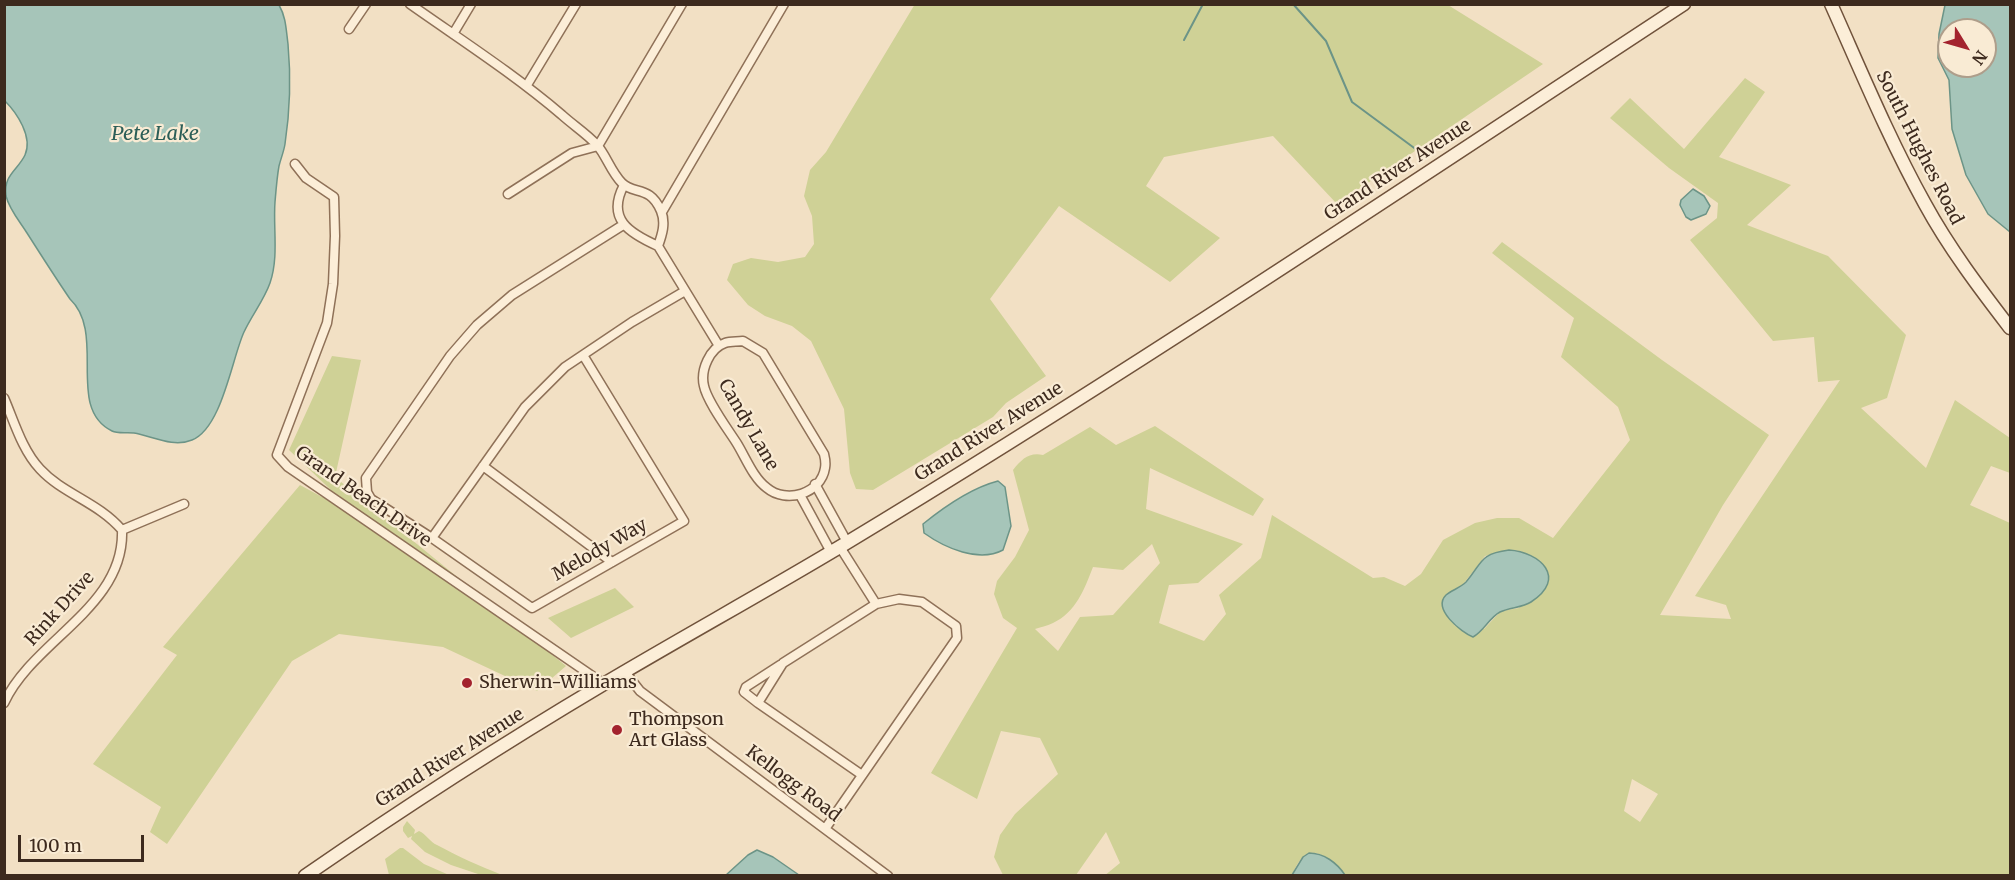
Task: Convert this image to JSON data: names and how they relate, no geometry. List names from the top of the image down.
{
  "streets": {
    "main road": ["South Hughes Road", "Grand River Avenue"],
    "street": [
      "Candy Lane",
      "Grand Beach Drive",
      "Melody Way",
      "Rink Drive",
      "Kellogg Road"
    ]
  },
  "crossings": [
    ["Grand River Avenue", "Grand Beach Drive"],
    ["Grand River Avenue", "Kellogg Road"]
  ],
  "water": ["Pete Lake"],
  "places": ["Sherwin-Williams", "Thompson Art Glass"],
  "scale_bar": "100 m",
  "north": "bottom right"
}
